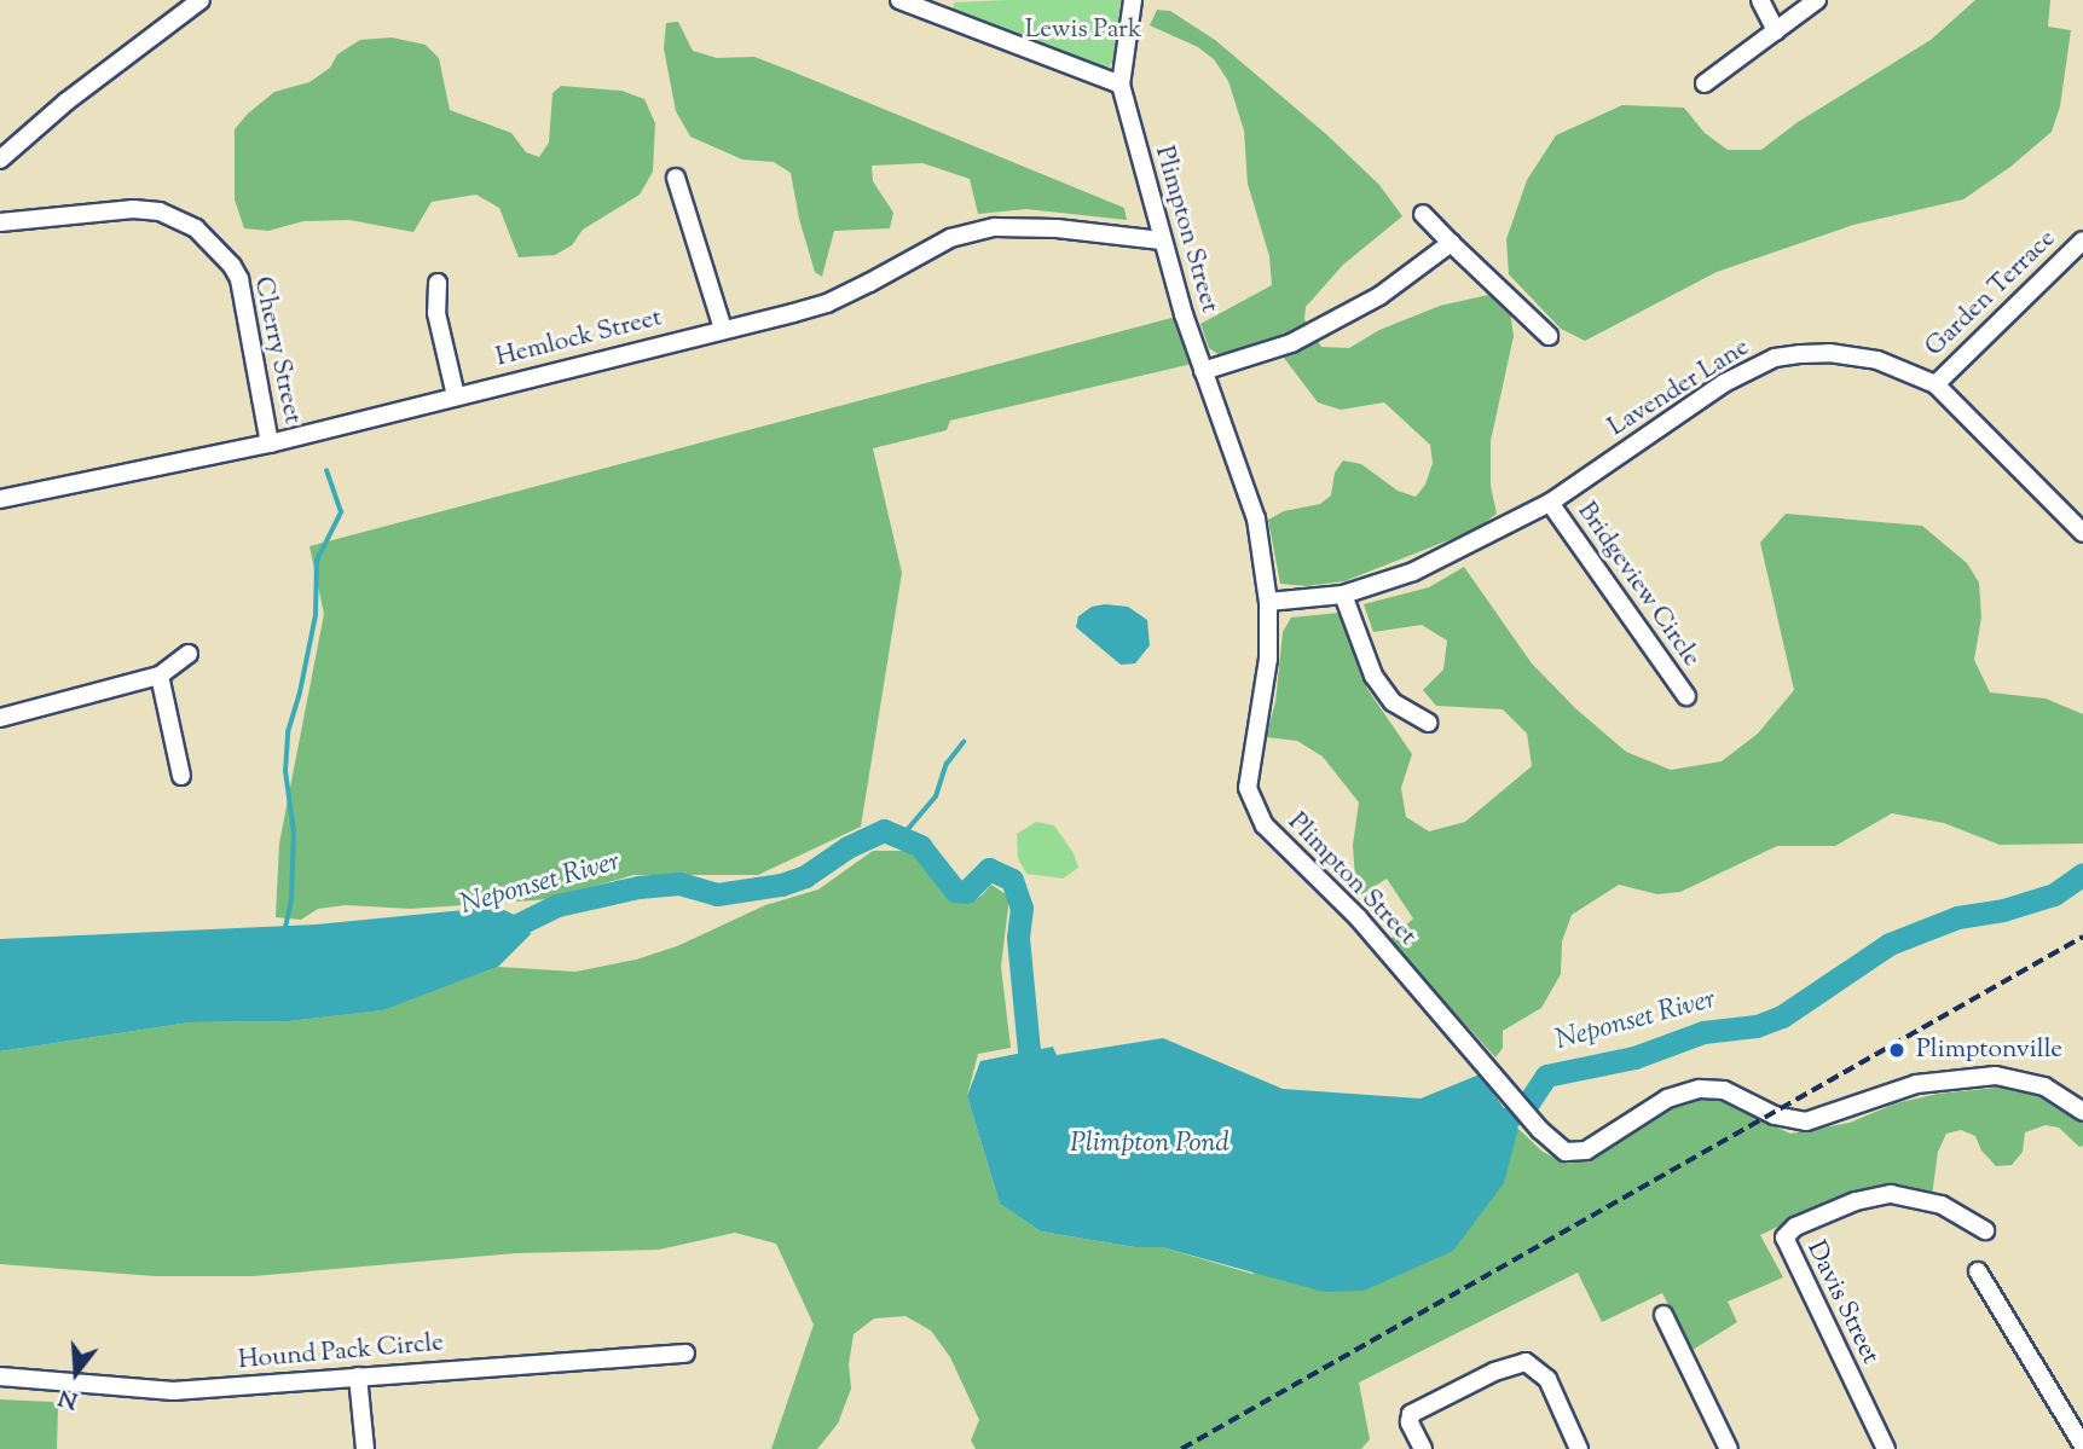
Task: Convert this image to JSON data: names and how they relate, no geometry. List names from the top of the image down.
{
  "streets": {
    "street": [
      "Plimpton Street",
      "Garden Terrace",
      "Hemlock Street",
      "Cherry Street",
      "Lavender Lane",
      "Bridgeview Circle",
      "Davis Street",
      "Hound Pack Circle"
    ]
  },
  "crossings": [
    ["Plimpton Street", "Hemlock Street"],
    ["Plimpton Street", "Lavender Lane"],
    ["Garden Terrace", "Lavender Lane"],
    ["Hemlock Street", "Cherry Street"],
    ["Lavender Lane", "Bridgeview Circle"]
  ],
  "water": ["Neponset River", "Plimpton Pond"],
  "parks": ["Lewis Park"],
  "places": ["Plimptonville"],
  "north": "bottom"
}
